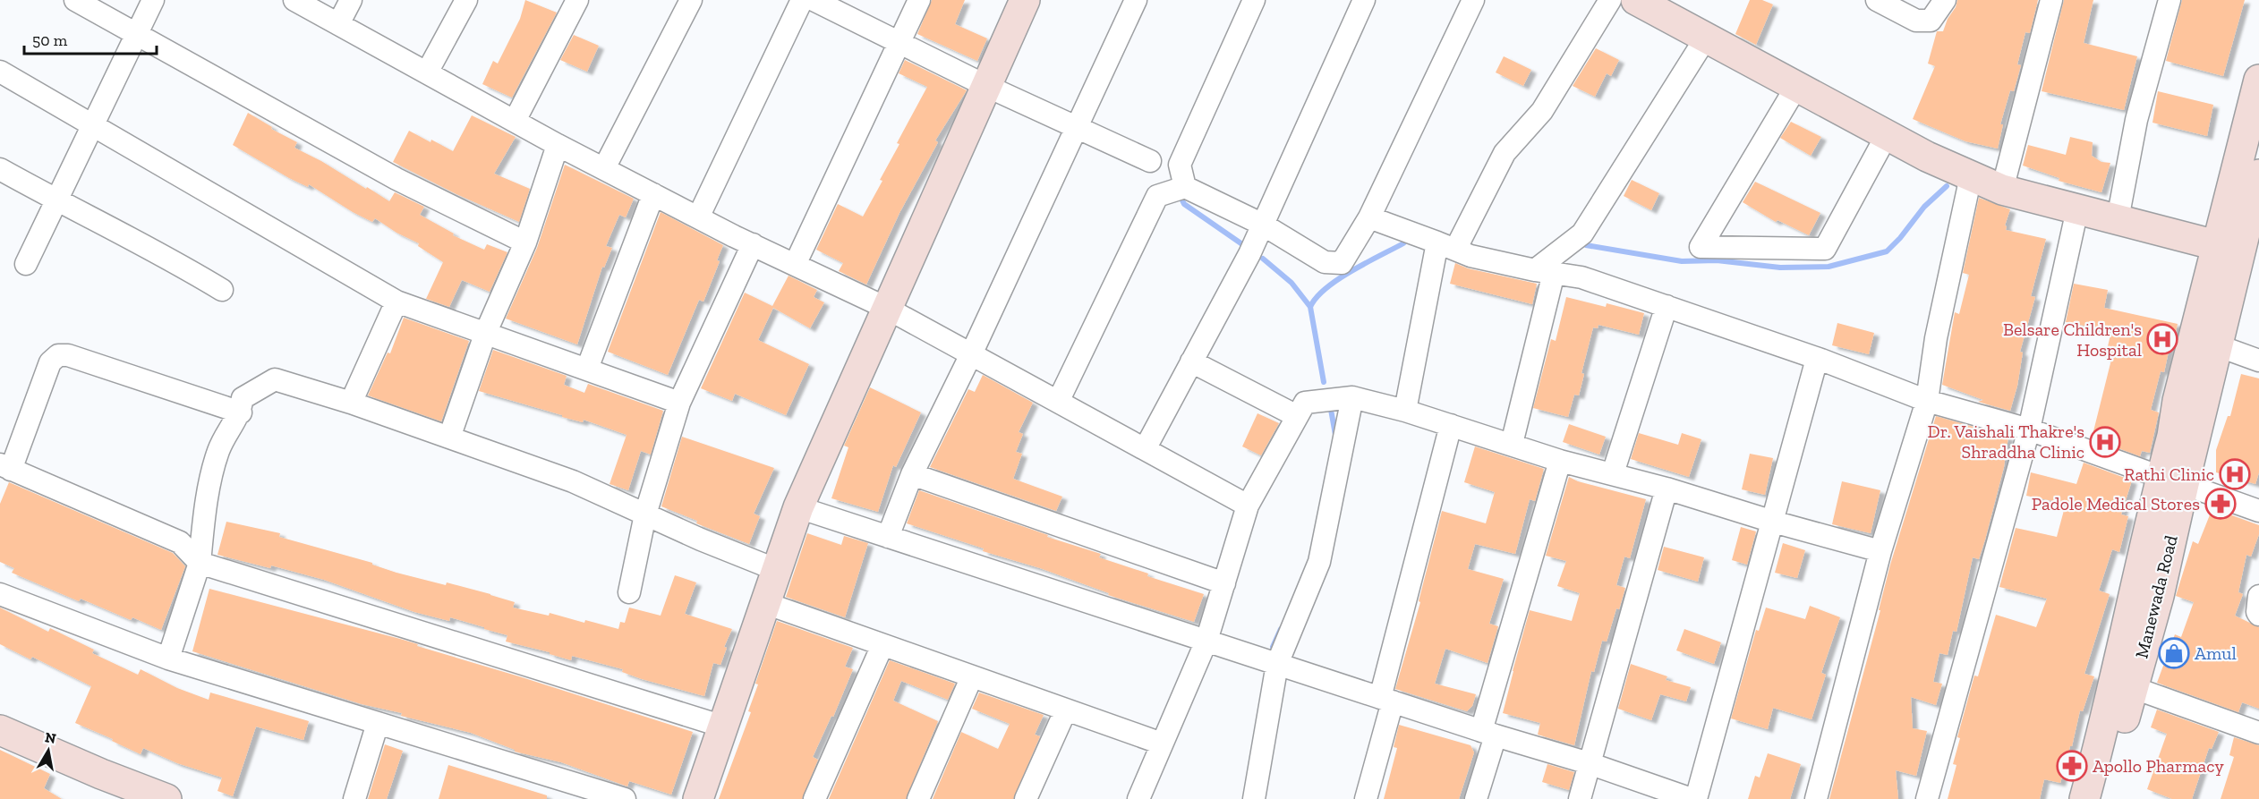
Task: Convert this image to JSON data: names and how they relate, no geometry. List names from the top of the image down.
{
  "streets": {
    "street": ["Manewada Road"]
  },
  "places": {
    "hospital": ["Belsare Children's Hospital", "Dr. Vaishali Thakre's Shraddha Clinic", "Rathi Clinic"],
    "pharmacy": ["Padole Medical Stores", "Apollo Pharmacy"],
    "shop": ["Amul"]
  },
  "scale_bar": "50 m",
  "north": "top"
}
